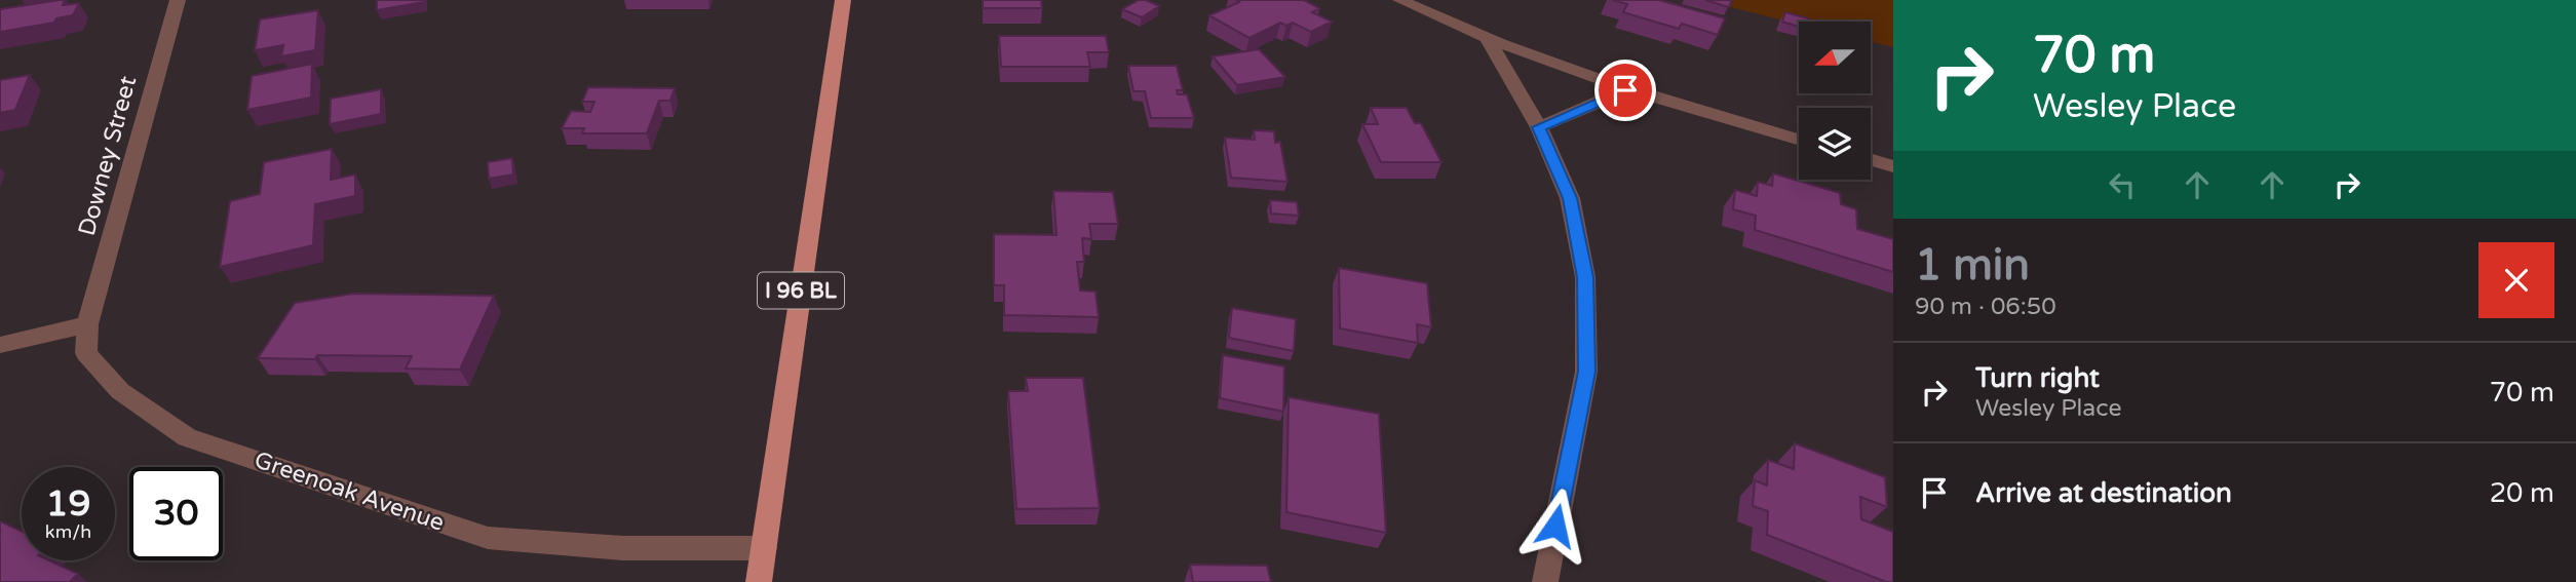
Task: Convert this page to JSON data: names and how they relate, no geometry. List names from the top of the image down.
{
  "streets": {
    "main road": ["I 96 BL"],
    "street": ["Downey Street", "Greenoak Avenue"]
  },
  "crossings": [
    ["Downey Street", "Greenoak Avenue"],
    ["I 96 BL", "Greenoak Avenue"]
  ],
  "north": "left",
  "page": {
    "turn": ["70 m", "Wesley Place"],
    "heading": ["1 min", "90 m · 06:50"],
    "list": [
      {
        "name": "Turn right",
        "note": "Wesley Place",
        "value": "70 m"
      },
      {
        "name": "Arrive at destination",
        "value": "20 m"
      }
    ],
    "speed": "19 km/h",
    "limit": "30"
  }
}
